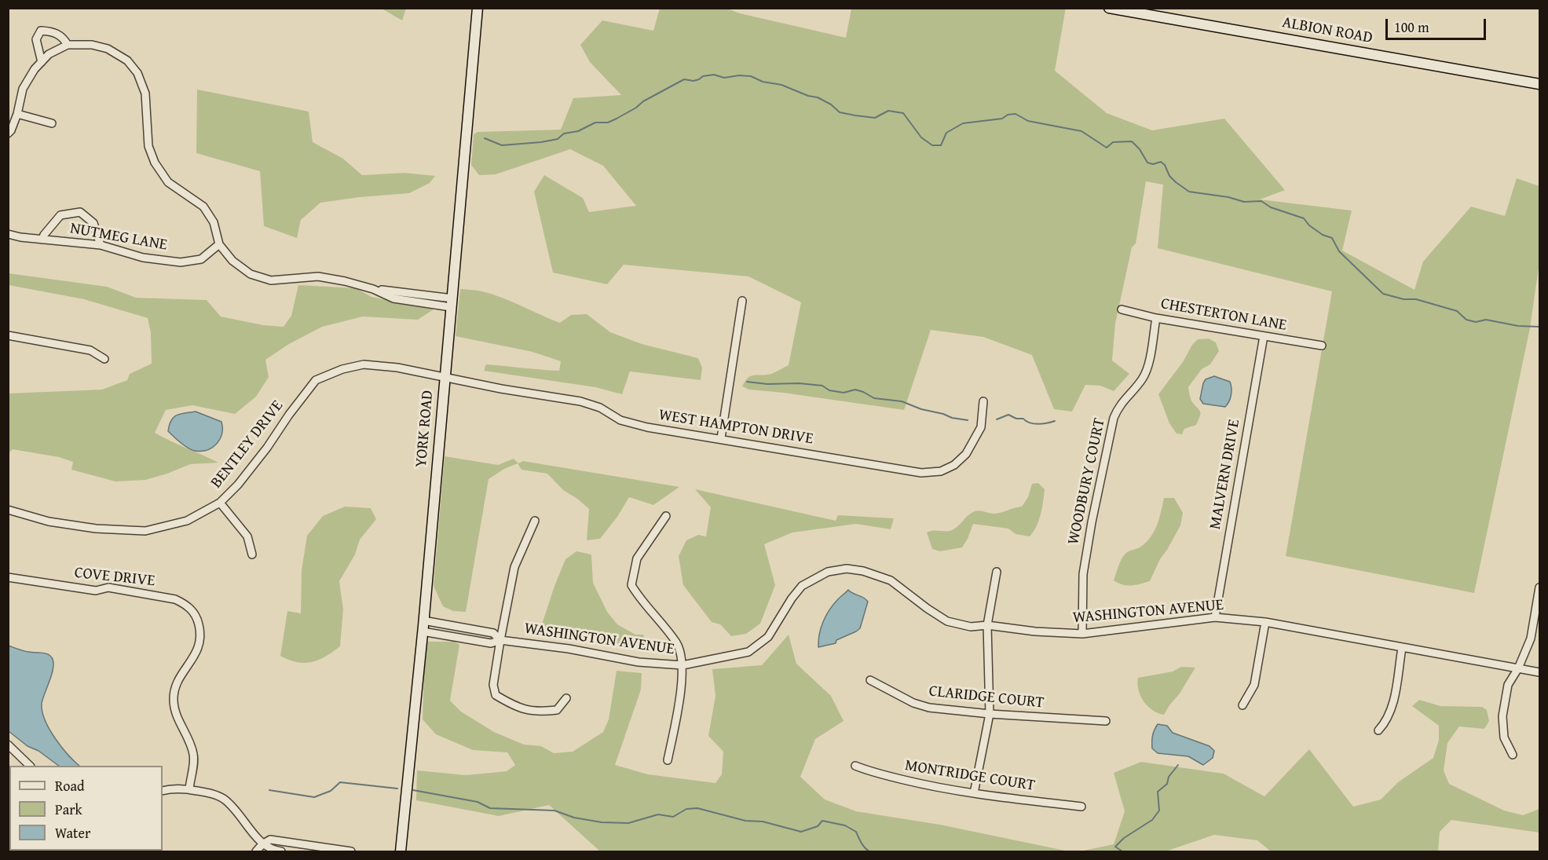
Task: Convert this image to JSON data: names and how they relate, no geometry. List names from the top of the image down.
{
  "streets": {
    "street": [
      "ALBION ROAD",
      "NUTMEG LANE",
      "CHESTERTON LANE",
      "WEST HAMPTON DRIVE",
      "YORK ROAD",
      "BENTLEY DRIVE",
      "MALVERN DRIVE",
      "WOODBURY COURT",
      "COVE DRIVE",
      "WASHINGTON AVENUE",
      "CLARIDGE COURT",
      "MONTRIDGE COURT"
    ]
  },
  "crossings": [
    ["CHESTERTON LANE", "MALVERN DRIVE"],
    ["CHESTERTON LANE", "WOODBURY COURT"],
    ["WEST HAMPTON DRIVE", "YORK ROAD"],
    ["WEST HAMPTON DRIVE", "BENTLEY DRIVE"],
    ["YORK ROAD", "BENTLEY DRIVE"],
    ["YORK ROAD", "WASHINGTON AVENUE"],
    ["MALVERN DRIVE", "WASHINGTON AVENUE"],
    ["WOODBURY COURT", "WASHINGTON AVENUE"]
  ],
  "legend": ["Road", "Park", "Water"],
  "scale_bar": "100 m"
}
